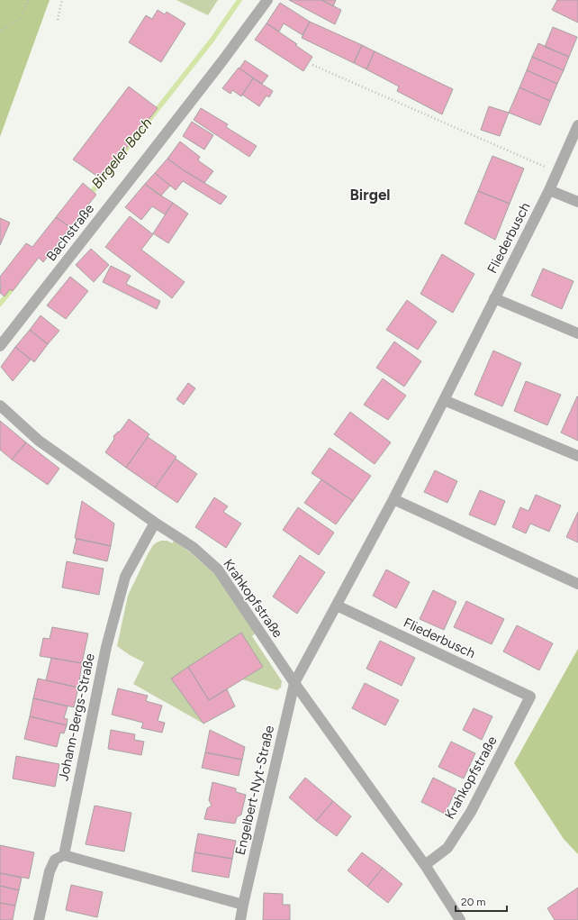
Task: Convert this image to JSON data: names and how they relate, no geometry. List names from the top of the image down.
{
  "streets": {
    "street": [
      "Bachstraße",
      "Fliederbusch",
      "Krahkopfstraße",
      "Johann-Bergs-Straße",
      "Engelbert-Nyt-Straße"
    ]
  },
  "crossings": [
    ["Fliederbusch", "Krahkopfstraße"],
    ["Fliederbusch", "Engelbert-Nyt-Straße"],
    ["Krahkopfstraße", "Johann-Bergs-Straße"],
    ["Krahkopfstraße", "Engelbert-Nyt-Straße"]
  ],
  "districts": ["Birgel"],
  "water": ["Birgeler Bach"],
  "scale_bar": "20 m"
}
